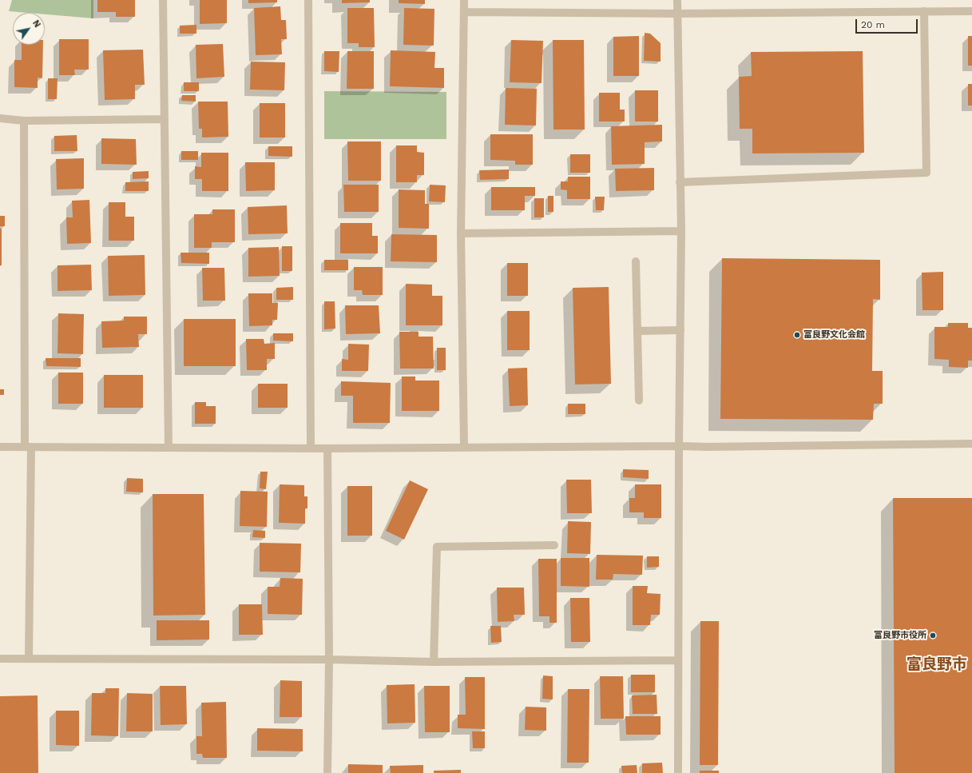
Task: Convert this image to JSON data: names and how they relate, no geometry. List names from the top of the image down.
{
  "districts": ["富良野市"],
  "places": ["富良野文化会館", "富良野市役所"],
  "scale_bar": "20 m",
  "north": "top right"
}
